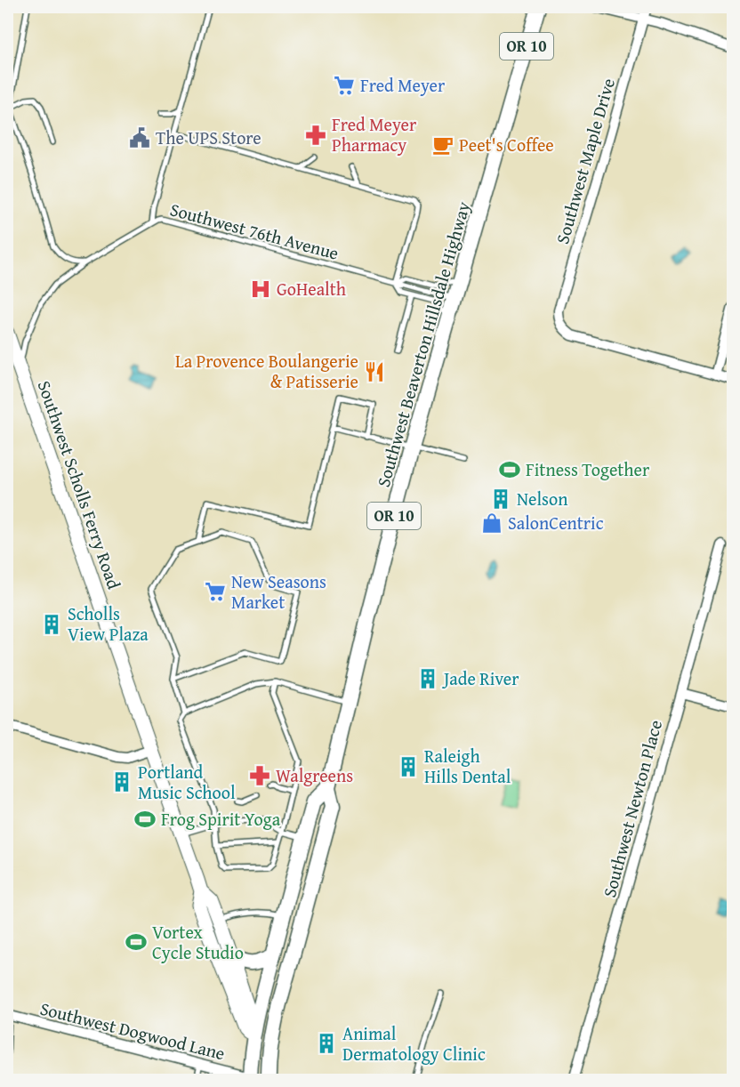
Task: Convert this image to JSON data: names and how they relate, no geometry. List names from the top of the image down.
{
  "streets": {
    "main road": ["OR 10", "Southwest Beaverton Hillsdale Highway", "Southwest Scholls Ferry Road"],
    "street": ["Southwest Maple Drive", "Southwest Newton Place", "Southwest Dogwood Lane"],
    "lane": ["Southwest 76th Avenue"]
  },
  "crossings": [
    ["Southwest 76th Avenue", "Southwest Beaverton Hillsdale Highway"],
    ["Southwest 76th Avenue", "Southwest Scholls Ferry Road"],
    ["Southwest Beaverton Hillsdale Highway", "Southwest Scholls Ferry Road"],
    ["Southwest Beaverton Hillsdale Highway", "Southwest Dogwood Lane"]
  ],
  "places": {
    "supermarket": ["Fred Meyer", "New Seasons Market"],
    "pharmacy": ["Fred Meyer Pharmacy", "Walgreens"],
    "public building": ["The UPS Store"],
    "cafe": ["Peet's Coffee"],
    "hospital": ["GoHealth"],
    "restaurant": ["La Provence Boulangerie & Patisserie"],
    "sports": ["Fitness Together", "Frog Spirit Yoga", "Vortex Cycle Studio"],
    "building": [
      "Nelson",
      "Scholls View Plaza",
      "Jade River",
      "Raleigh Hills Dental",
      "Portland Music School",
      "Animal Dermatology Clinic"
    ],
    "shop": ["SalonCentric"]
  }
}
